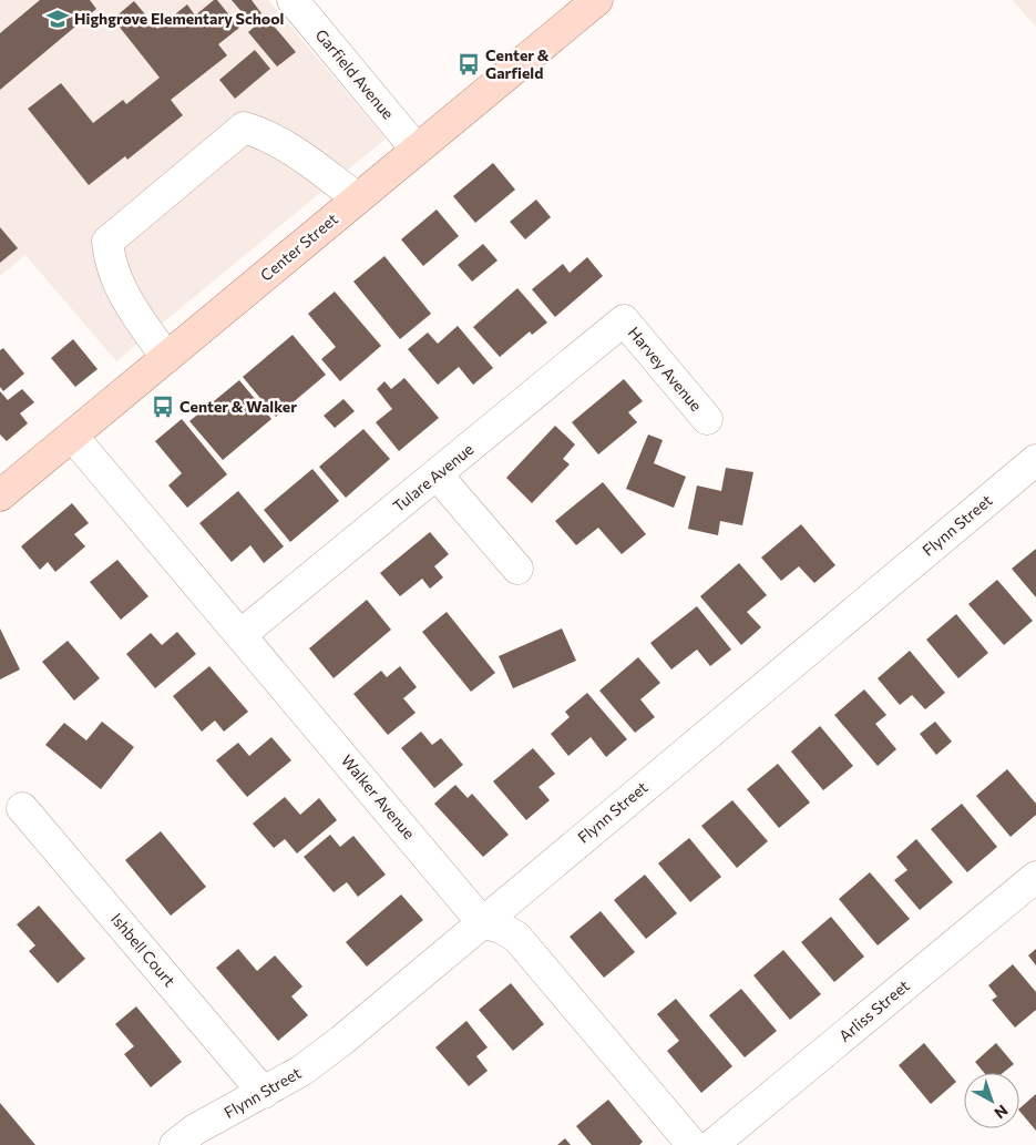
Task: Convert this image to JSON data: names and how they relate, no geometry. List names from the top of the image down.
{
  "streets": {
    "main road": ["Center Street"],
    "street": [
      "Garfield Avenue",
      "Harvey Avenue",
      "Tulare Avenue",
      "Flynn Street",
      "Walker Avenue",
      "Ishbell Court",
      "Arliss Street"
    ]
  },
  "crossings": [
    ["Garfield Avenue", "Center Street"],
    ["Center Street", "Walker Avenue"],
    ["Harvey Avenue", "Tulare Avenue"],
    ["Tulare Avenue", "Walker Avenue"],
    ["Flynn Street", "Walker Avenue"],
    ["Flynn Street", "Ishbell Court"]
  ],
  "places": {
    "school or university": ["Highgrove Elementary School"],
    "bus stop": ["Center & Garfield", "Center & Walker"]
  },
  "north": "bottom right"
}
